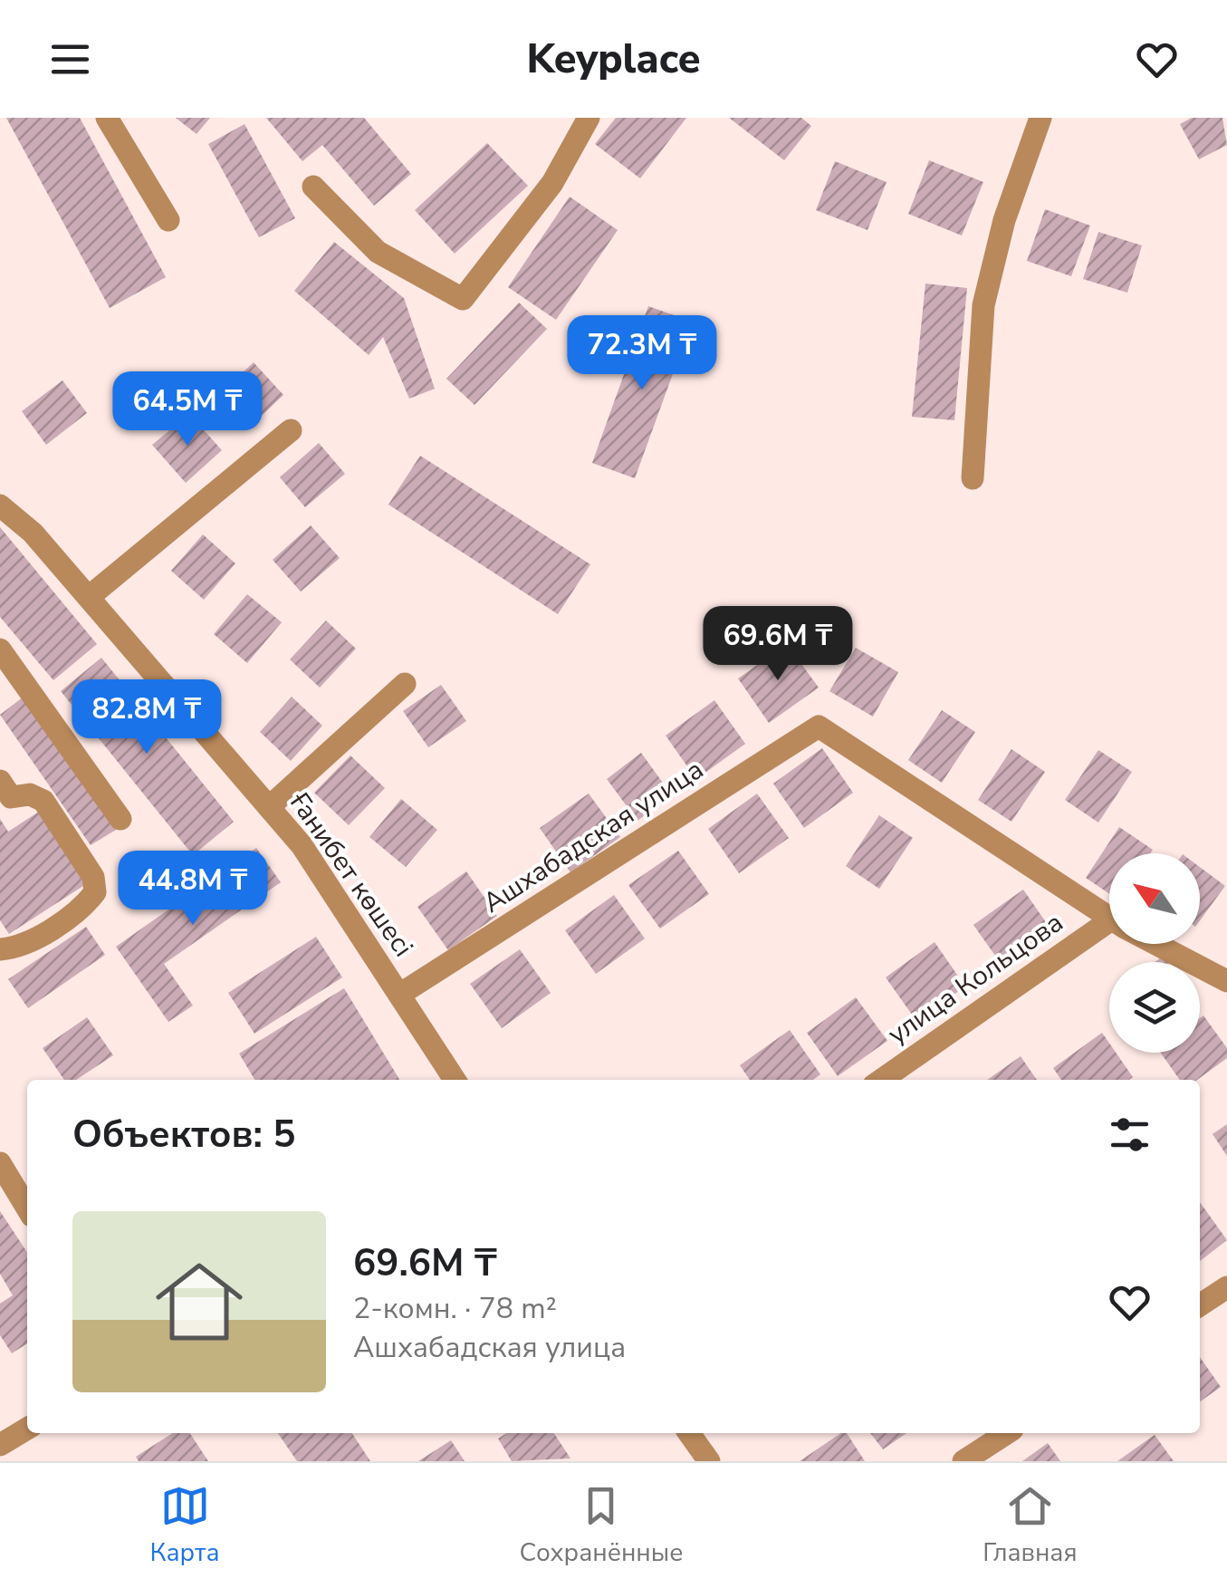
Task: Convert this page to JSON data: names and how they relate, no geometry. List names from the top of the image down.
{
  "streets": {
    "street": ["Ашхабадская улица", "Ғанибет көшесі", "улица Кольцова"]
  },
  "crossings": [
    ["Ашхабадская улица", "Ғанибет көшесі"]
  ],
  "north": "top left",
  "page": {
    "header": "Keyplace",
    "price": [
      "72.3M ₸",
      "64.5M ₸",
      "69.6M ₸",
      "82.8M ₸",
      "44.8M ₸"
    ],
    "heading": "Объектов: 5",
    "list": [
      {
        "name": "69.6M ₸",
        "note": "2-комн. · 78 m² · Ашхабадская улица"
      }
    ],
    "tabs": ["Карта", "Сохранённые", "Главная"]
  }
}
